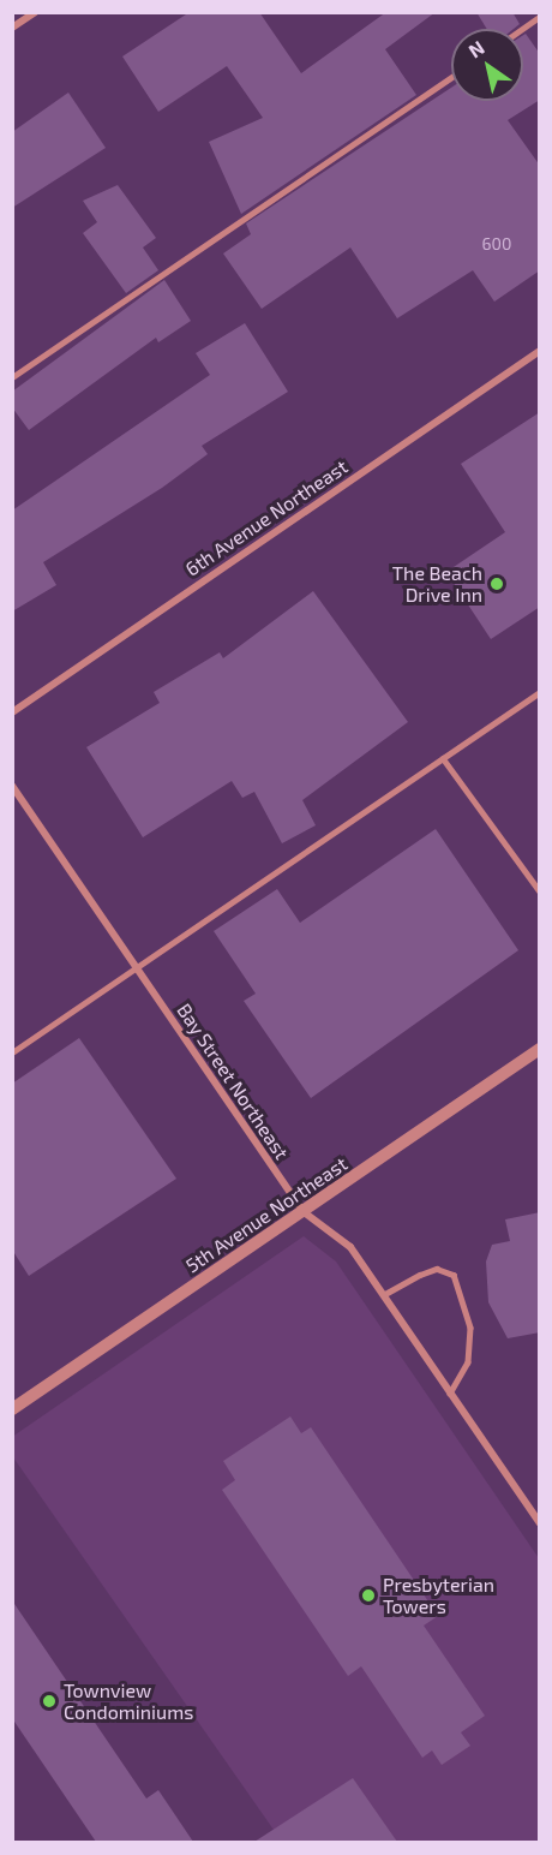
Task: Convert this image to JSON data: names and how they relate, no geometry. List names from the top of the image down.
{
  "streets": {
    "street": ["6th Avenue Northeast", "Bay Street Northeast", "5th Avenue Northeast"]
  },
  "crossings": [
    ["Bay Street Northeast", "5th Avenue Northeast"]
  ],
  "places": ["The Beach Drive Inn", "Presbyterian Towers", "Townview Condominiums"],
  "house_numbers": ["600"],
  "north": "top left"
}
